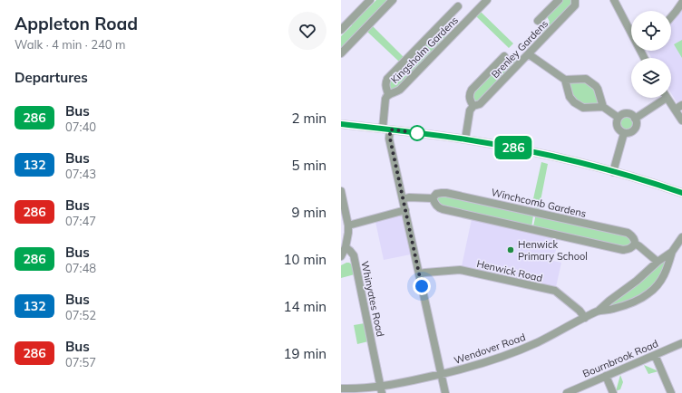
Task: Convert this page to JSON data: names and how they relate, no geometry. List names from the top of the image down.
{
  "streets": {
    "street": [
      "Brenley Gardens",
      "Kingsholm Gardens",
      "Winchcomb Gardens",
      "Henwick Road",
      "Whinyates Road",
      "Wendover Road",
      "Bournbrook Road"
    ]
  },
  "crossings": [
    ["Kingsholm Gardens", "Winchcomb Gardens"],
    ["Kingsholm Gardens", "Henwick Road"],
    ["Kingsholm Gardens", "Wendover Road"],
    ["Winchcomb Gardens", "Wendover Road"],
    ["Henwick Road", "Wendover Road"],
    ["Whinyates Road", "Wendover Road"]
  ],
  "places": ["Henwick Primary School"],
  "lines": ["bus line 286"],
  "page": {
    "heading": [
      ["Appleton Road", "Walk · 4 min · 240 m"],
      "Departures"
    ],
    "on_map": "286",
    "list": [
      {
        "mark": "286",
        "name": "Bus",
        "note": "07:40",
        "value": "2 min"
      },
      {
        "mark": "132",
        "name": "Bus",
        "note": "07:43",
        "value": "5 min"
      },
      {
        "mark": "286",
        "name": "Bus",
        "note": "07:47",
        "value": "9 min"
      },
      {
        "mark": "286",
        "name": "Bus",
        "note": "07:48",
        "value": "10 min"
      },
      {
        "mark": "132",
        "name": "Bus",
        "note": "07:52",
        "value": "14 min"
      },
      {
        "mark": "286",
        "name": "Bus",
        "note": "07:57",
        "value": "19 min"
      }
    ]
  }
}
